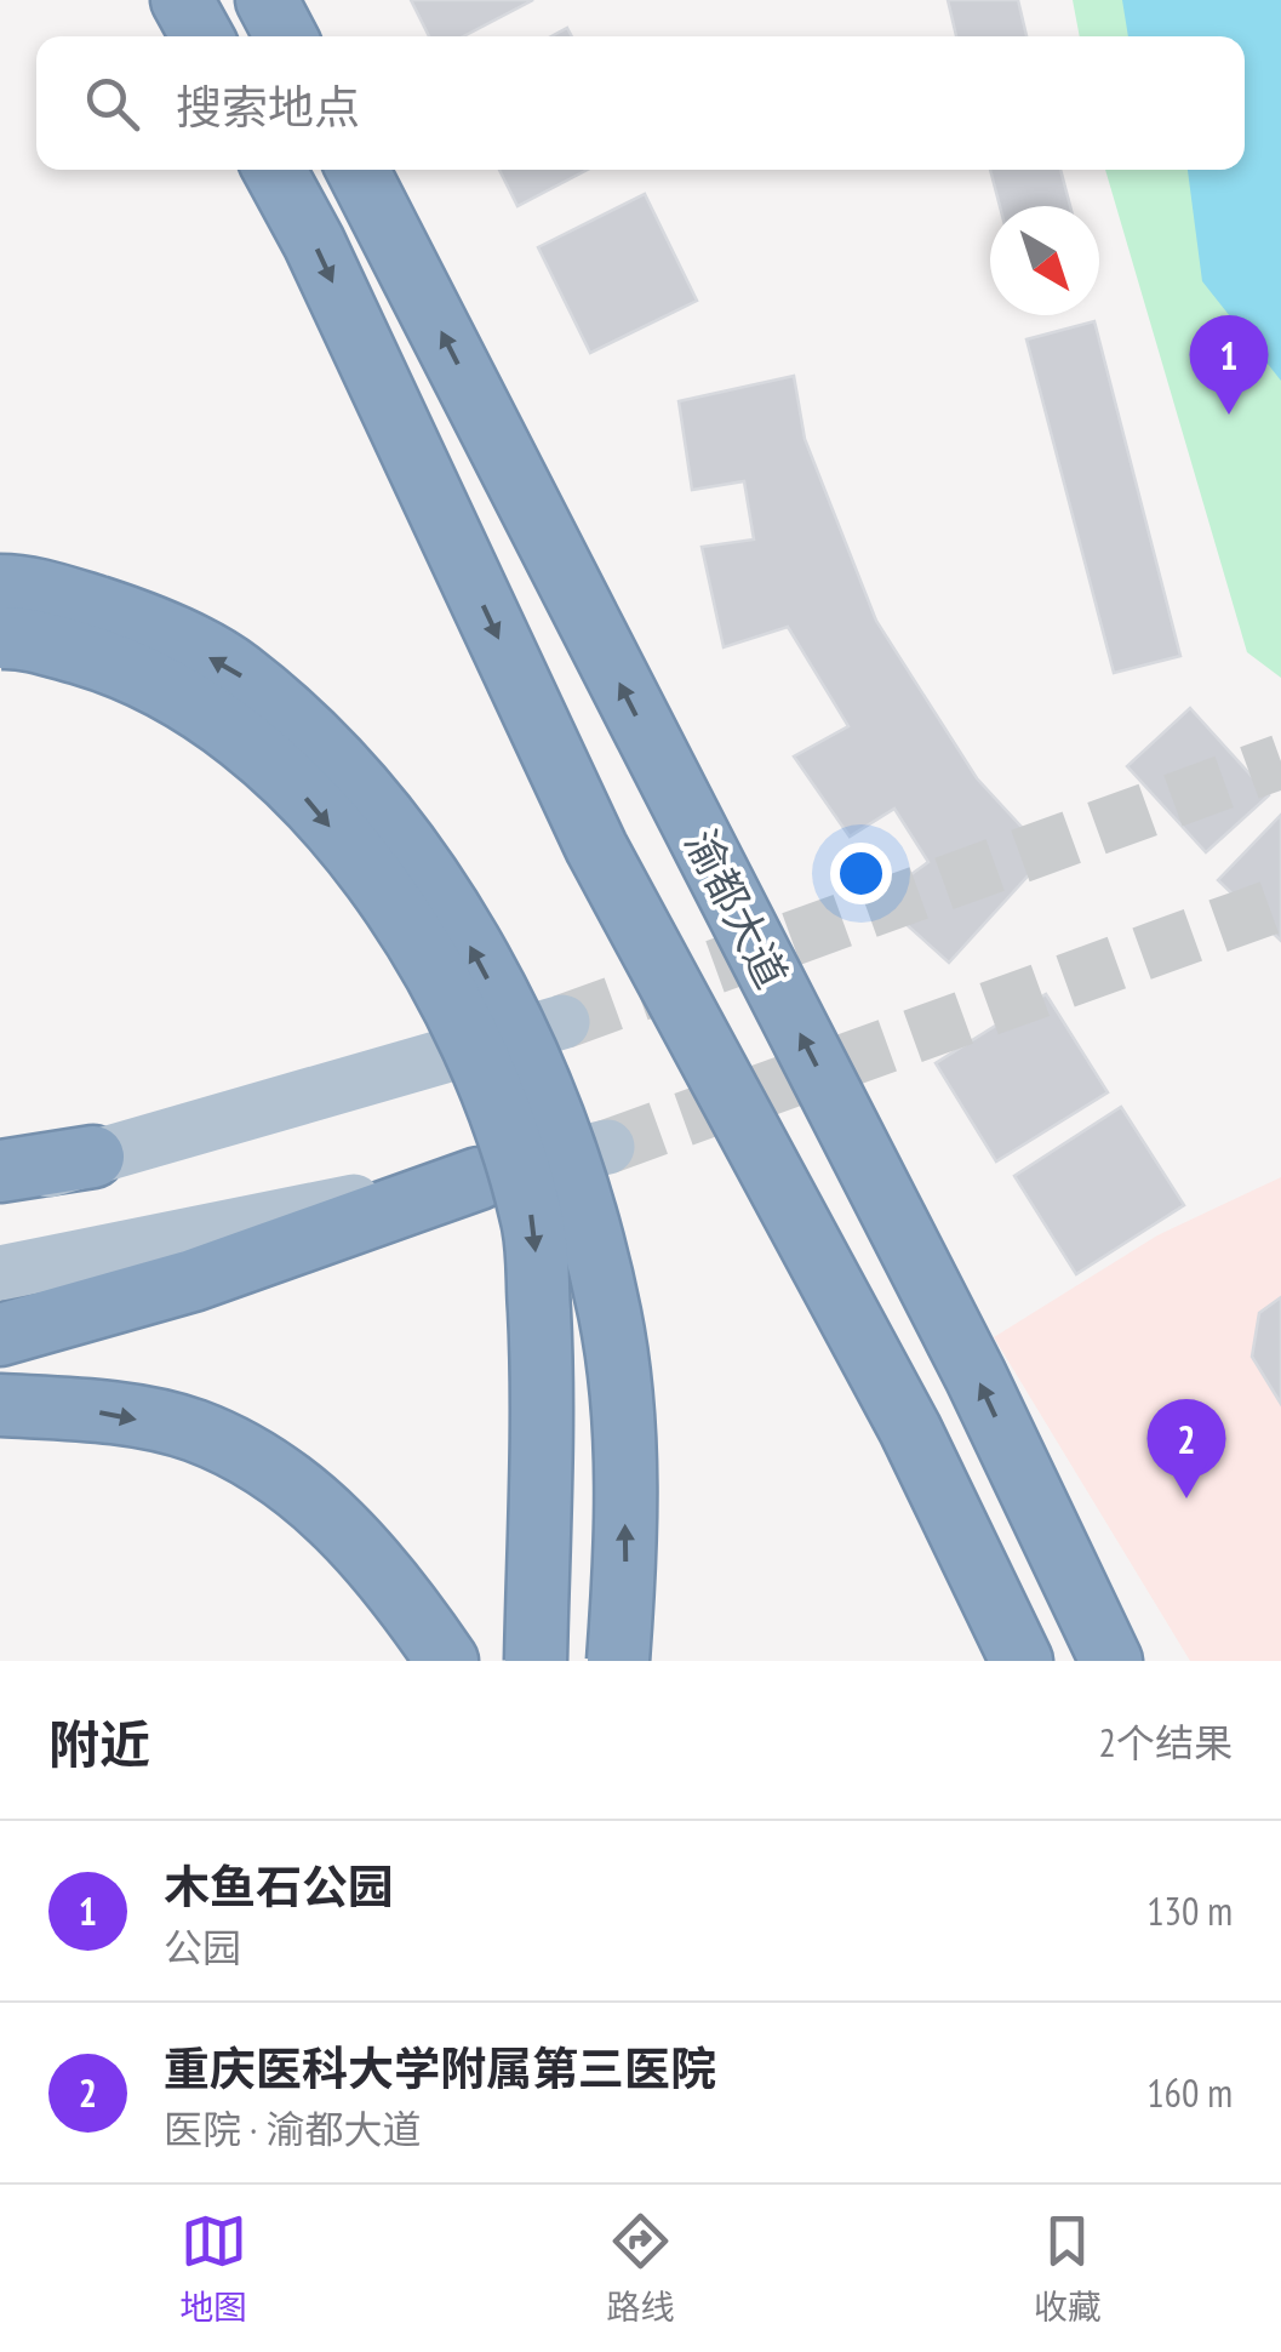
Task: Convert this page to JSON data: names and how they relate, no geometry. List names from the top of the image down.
{
  "streets": {
    "highway": ["渝都大道"]
  },
  "north": "bottom right",
  "page": {
    "search": "搜索地点",
    "pins": ["1", "2"],
    "heading": ["附近", "2个结果"],
    "list": [
      {
        "mark": "1",
        "name": "木鱼石公园",
        "note": "公园",
        "value": "130 m"
      },
      {
        "mark": "2",
        "name": "重庆医科大学附属第三医院",
        "note": "医院 · 渝都大道",
        "value": "160 m"
      }
    ],
    "nav": ["地图", "路线", "收藏"]
  }
}
